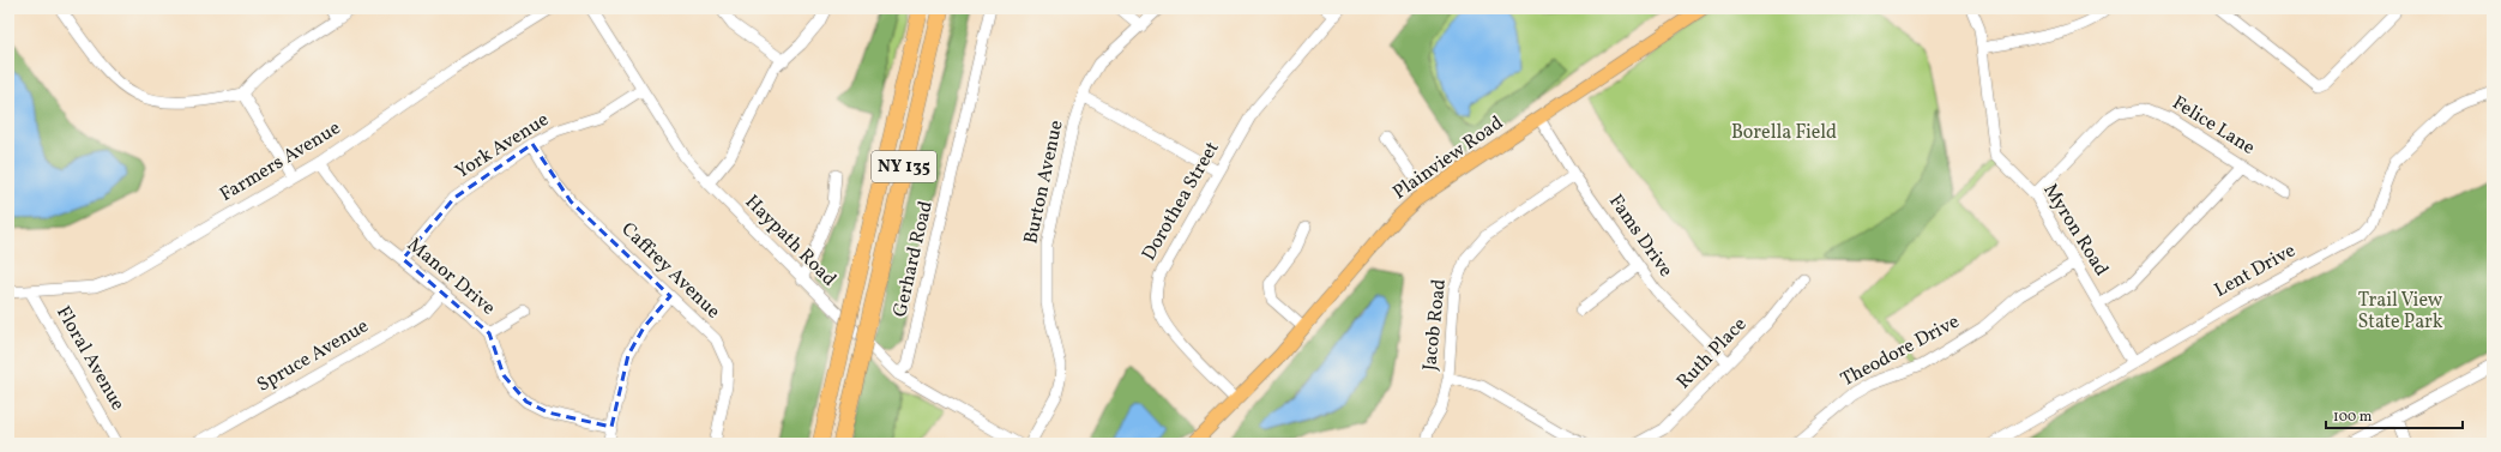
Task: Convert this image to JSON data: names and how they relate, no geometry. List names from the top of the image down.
{
  "streets": {
    "highway": ["NY 135"],
    "main road": ["Plainview Road"],
    "street": [
      "Felice Lane",
      "York Avenue",
      "Farmers Avenue",
      "Burton Avenue",
      "Dorothea Street",
      "Myron Road",
      "Fams Drive",
      "Haypath Road",
      "Gerhard Road",
      "Caffrey Avenue",
      "Lent Drive",
      "Manor Drive",
      "Jacob Road",
      "Theodore Drive",
      "Ruth Place",
      "Spruce Avenue",
      "Floral Avenue"
    ]
  },
  "crossings": [
    ["Felice Lane", "Myron Road"],
    ["York Avenue", "Haypath Road"],
    ["York Avenue", "Caffrey Avenue"],
    ["York Avenue", "Manor Drive"],
    ["Plainview Road", "Dorothea Street"],
    ["Plainview Road", "Fams Drive"],
    ["Farmers Avenue", "Manor Drive"],
    ["Farmers Avenue", "Floral Avenue"],
    ["Myron Road", "Lent Drive"],
    ["Myron Road", "Theodore Drive"],
    ["Fams Drive", "Jacob Road"],
    ["Fams Drive", "Ruth Place"],
    ["Haypath Road", "Gerhard Road"],
    ["Manor Drive", "Spruce Avenue"]
  ],
  "parks": ["Borella Field", "Trail View State Park"],
  "scale_bar": "100 m"
}
